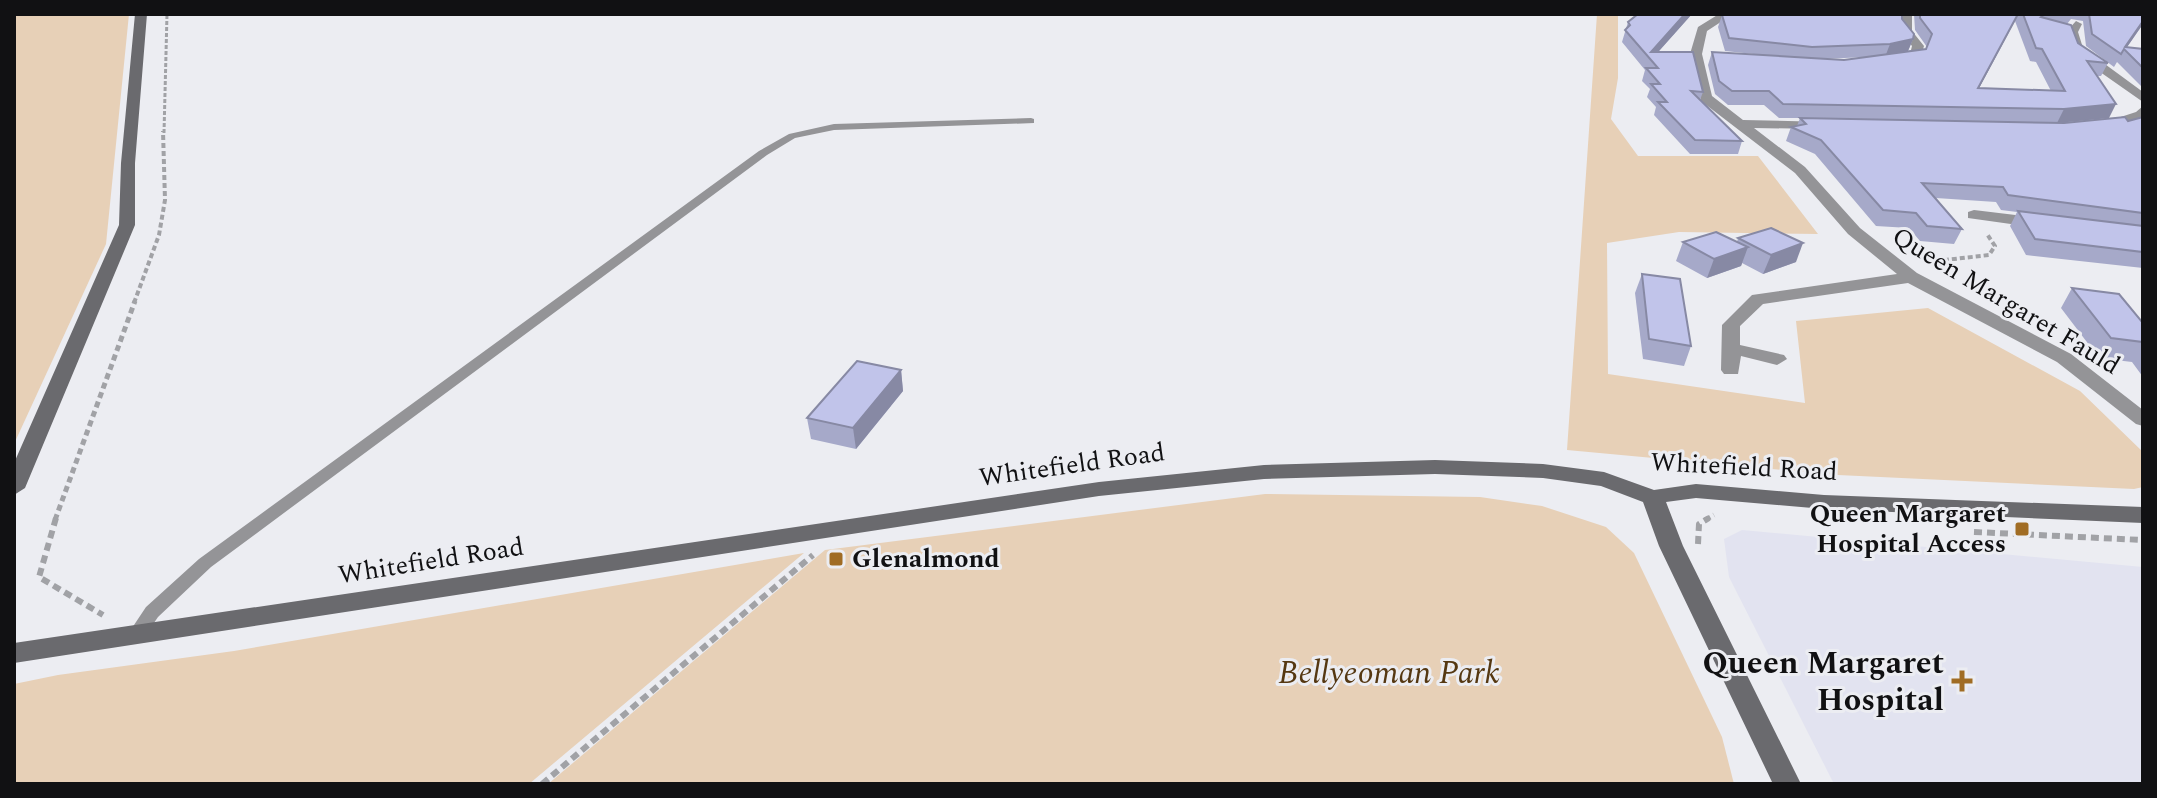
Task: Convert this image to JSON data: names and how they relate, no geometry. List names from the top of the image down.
{
  "streets": {
    "main road": ["Whitefield Road"],
    "street": ["Queen Margaret Fauld"]
  },
  "parks": ["Bellyeoman Park"],
  "places": {
    "transit": ["Queen Margaret Hospital Access", "Glenalmond"],
    "health": ["Queen Margaret Hospital"]
  }
}
